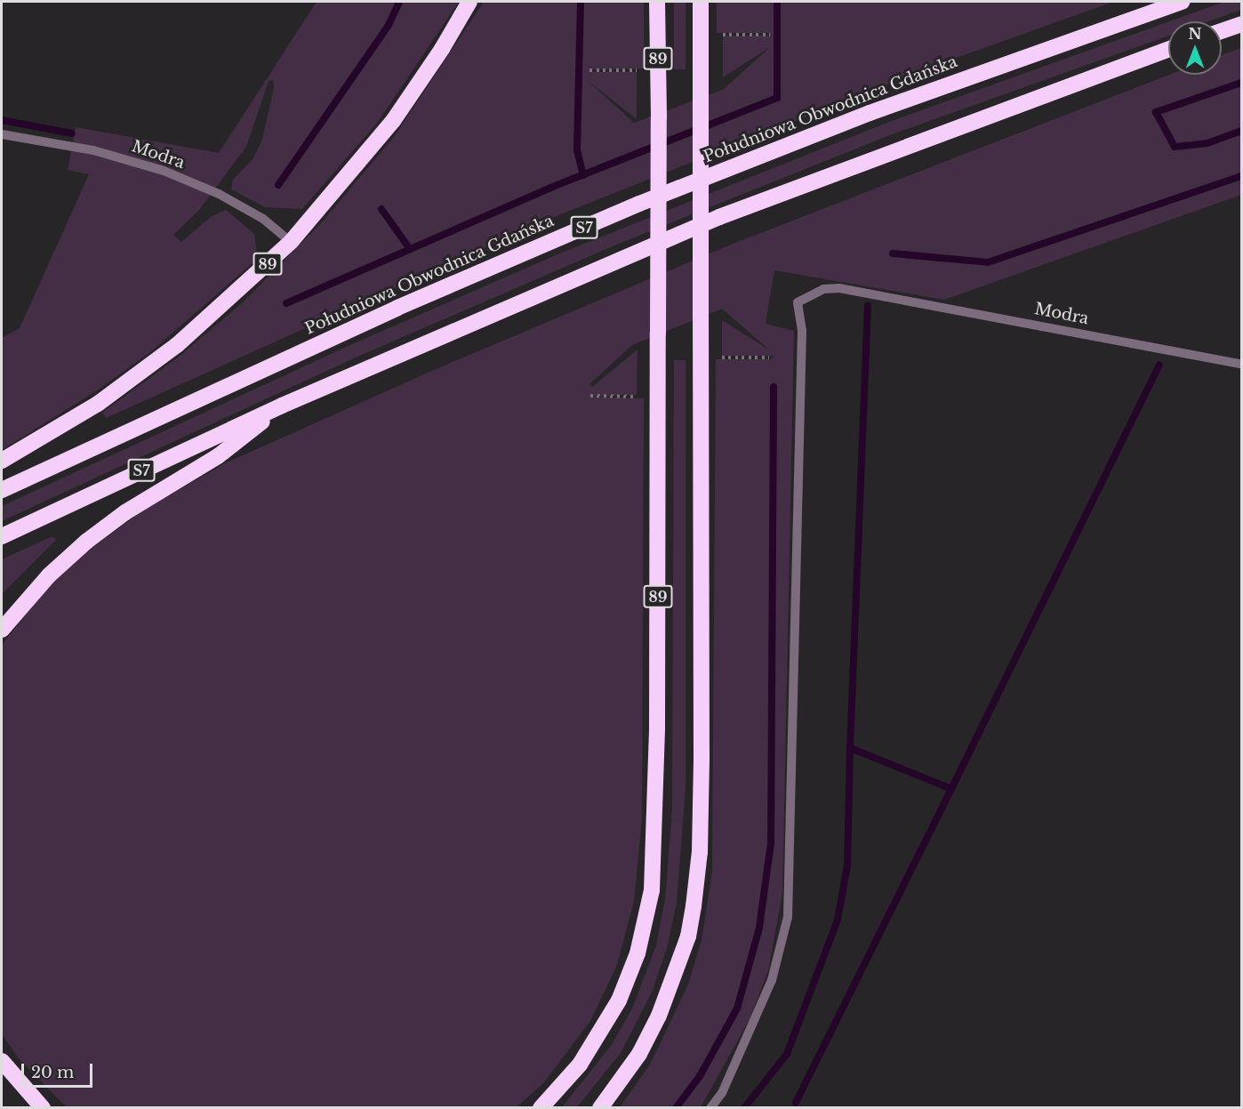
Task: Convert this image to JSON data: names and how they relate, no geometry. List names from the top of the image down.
{
  "streets": {
    "highway": ["89", "Południowa Obwodnica Gdańska", "S7"],
    "lane": ["Modra"]
  },
  "crossings": [
    ["89", "Modra"]
  ],
  "scale_bar": "20 m",
  "north": "top"
}
